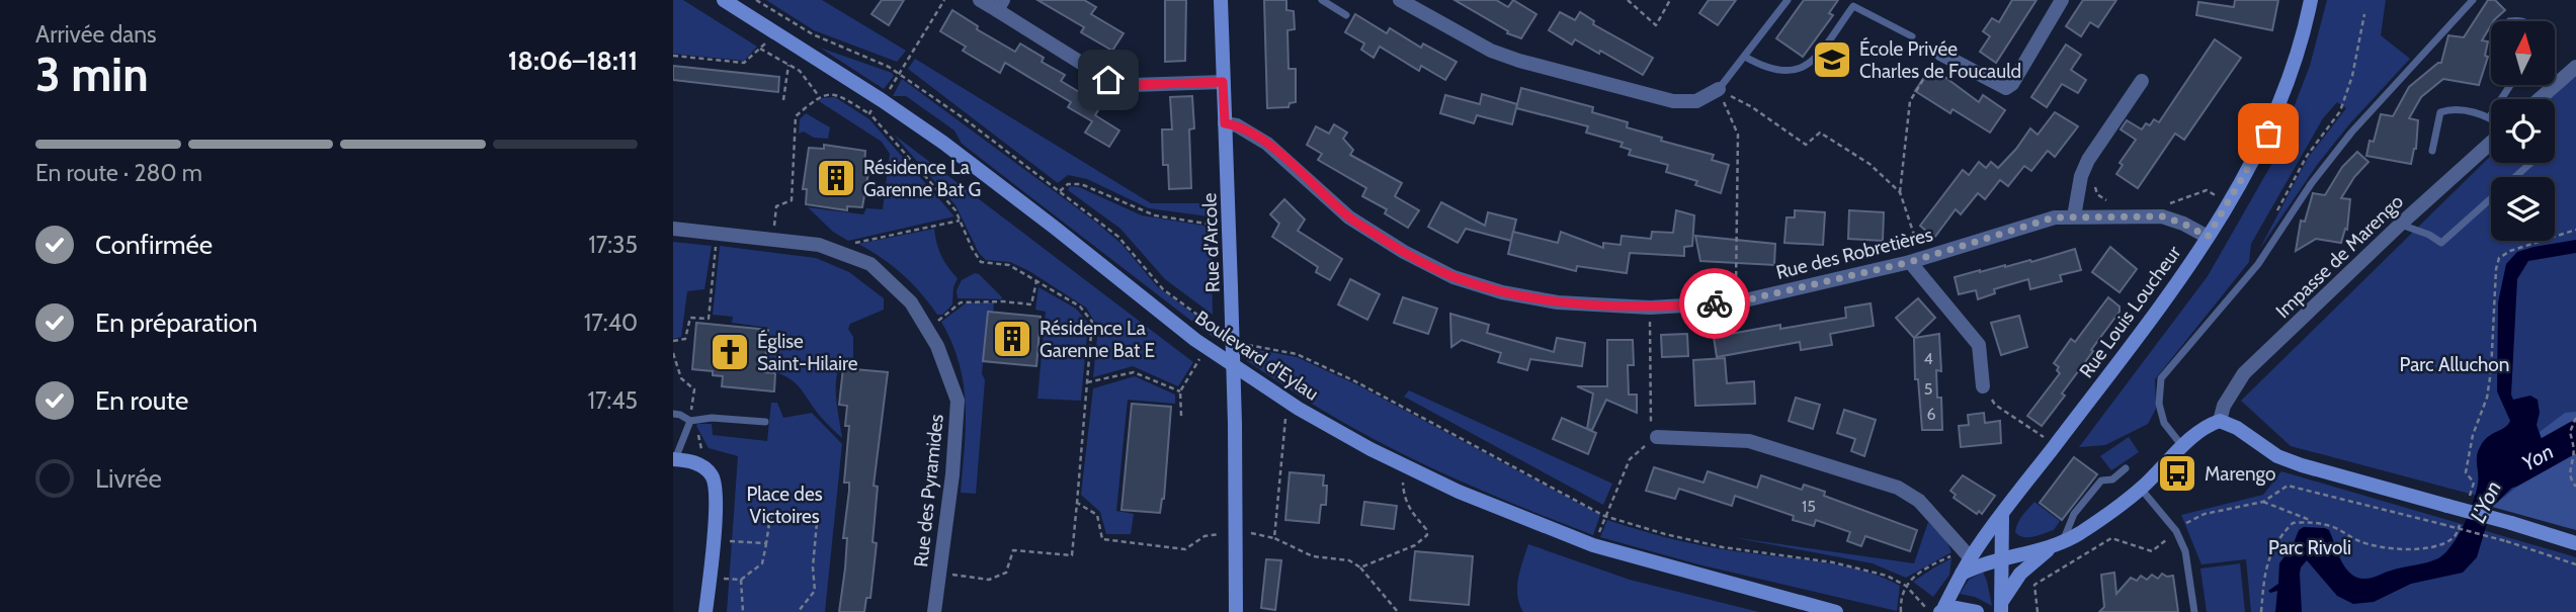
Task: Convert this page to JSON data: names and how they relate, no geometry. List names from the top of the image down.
{
  "streets": {
    "main road": ["Rue d'Arcole", "Rue Louis Loucheur", "Boulevard d'Eylau"],
    "street": ["Rue des Robretières", "Impasse de Marengo", "Rue des Pyramides"]
  },
  "crossings": [
    ["Rue d'Arcole", "Rue des Robretières"],
    ["Rue des Robretières", "Rue Louis Loucheur"]
  ],
  "water": ["Yon", "L'Yon"],
  "parks": ["Parc Alluchon", "Place des Victoires", "Parc Rivoli"],
  "places": {
    "school or university": ["École Privée Charles de Foucauld"],
    "building": ["Résidence La Garenne Bat G", "Résidence La Garenne Bat E"],
    "church": ["Église Saint-Hilaire"],
    "bus stop": ["Marengo"]
  },
  "house_numbers": [
    "4",
    "5",
    "6",
    "15"
  ],
  "north": "top",
  "page": {
    "heading": ["3 min", "Arrivée dans", "18:06–18:11"],
    "bar": "En route · 280 m",
    "list": [
      ["Confirmée", "17:35"],
      ["En préparation", "17:40"],
      ["En route", "17:45"],
      "Livrée"
    ]
  }
}
